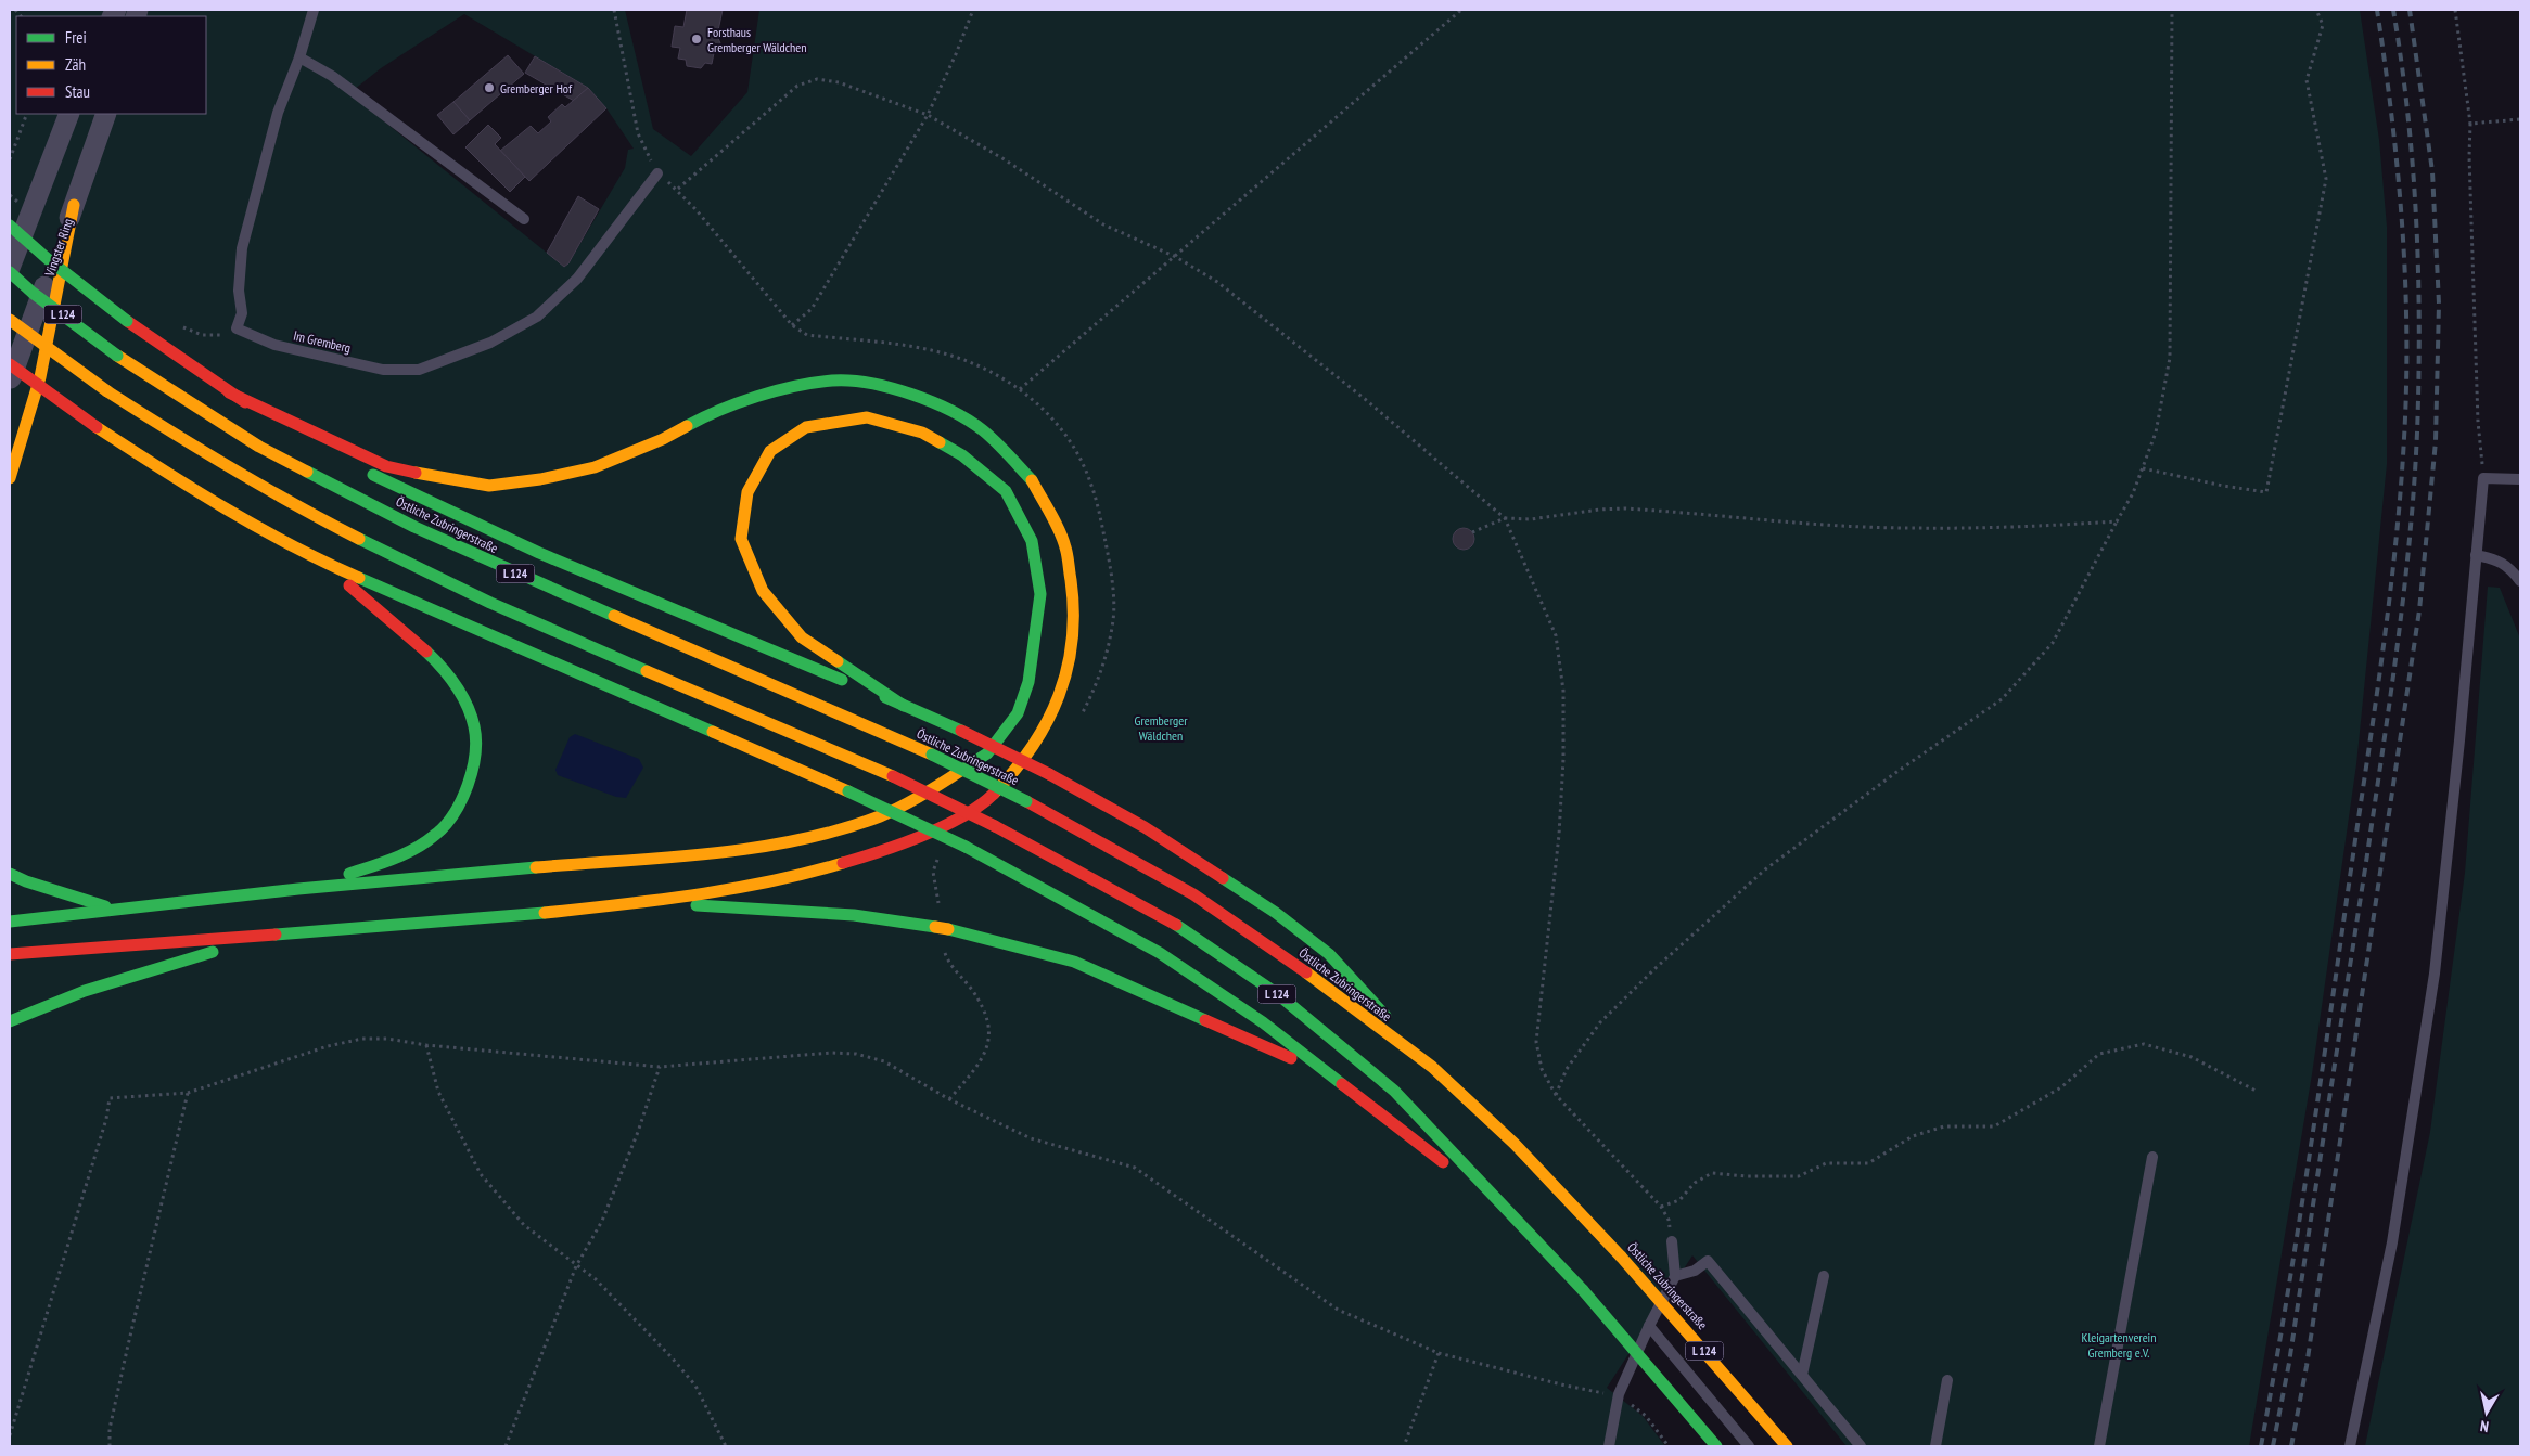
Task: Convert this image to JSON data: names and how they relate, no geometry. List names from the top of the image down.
{
  "streets": {
    "highway": ["L 124", "Östliche Zubringerstraße"],
    "street": ["Vingster Ring"],
    "lane": ["Im Gremberg"]
  },
  "parks": ["Gremberger Wäldchen", "Kleigartenverein Gremberg e.V."],
  "places": ["Forsthaus Gremberger Wäldchen", "Gremberger Hof"],
  "legend": ["Frei", "Zäh", "Stau"],
  "north": "bottom"
}
